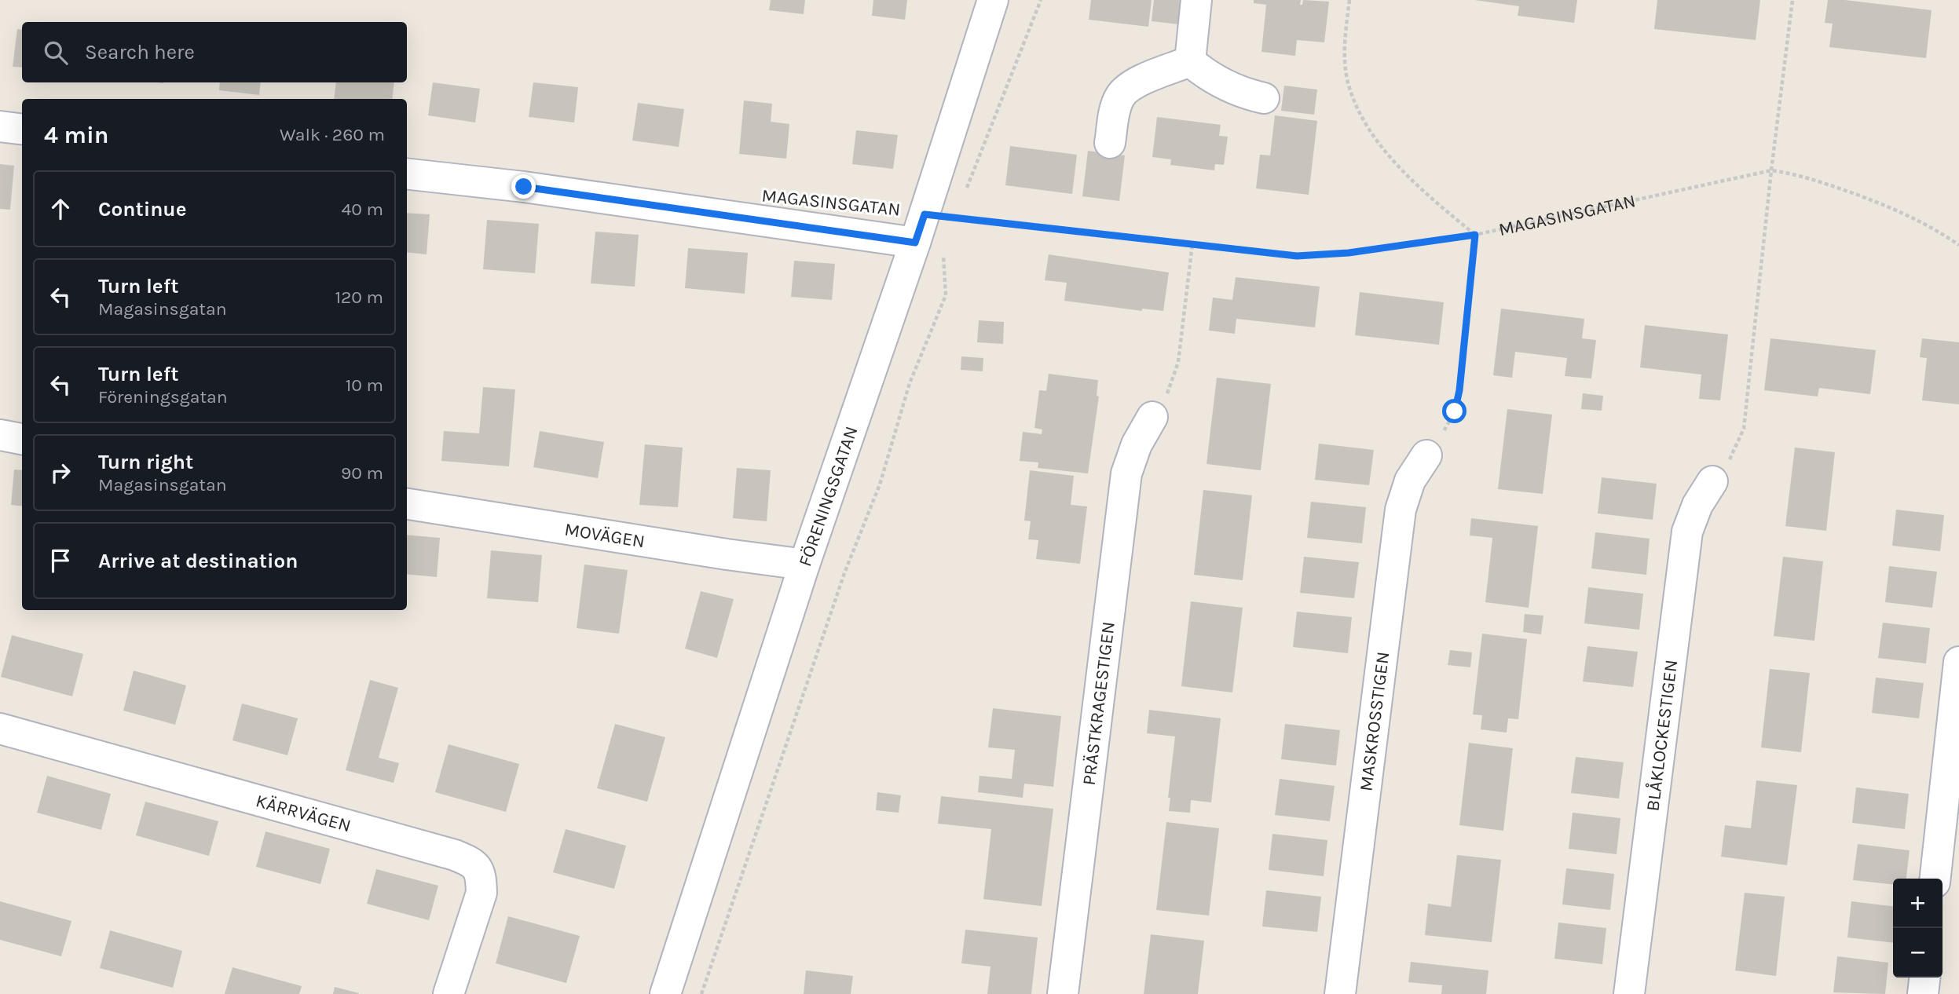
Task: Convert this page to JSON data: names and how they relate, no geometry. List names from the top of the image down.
{
  "streets": {
    "street": [
      "MAGASINSGATAN",
      "FÖRENINGSGATAN",
      "MOVÄGEN",
      "PRÄSTKRAGESTIGEN",
      "MASKROSSTIGEN",
      "BLÅKLOCKESTIGEN",
      "KÄRRVÄGEN"
    ]
  },
  "crossings": [
    ["MAGASINSGATAN", "FÖRENINGSGATAN"],
    ["FÖRENINGSGATAN", "MOVÄGEN"]
  ],
  "page": {
    "search": "Search here",
    "heading": ["4 min", "Walk · 260 m"],
    "list": [
      ["Continue", "40 m"],
      ["Turn left", "Magasinsgatan", "120 m"],
      ["Turn left", "Föreningsgatan", "10 m"],
      ["Turn right", "Magasinsgatan", "90 m"],
      "Arrive at destination"
    ],
    "map_buttons": ["+", "−"]
  }
}
